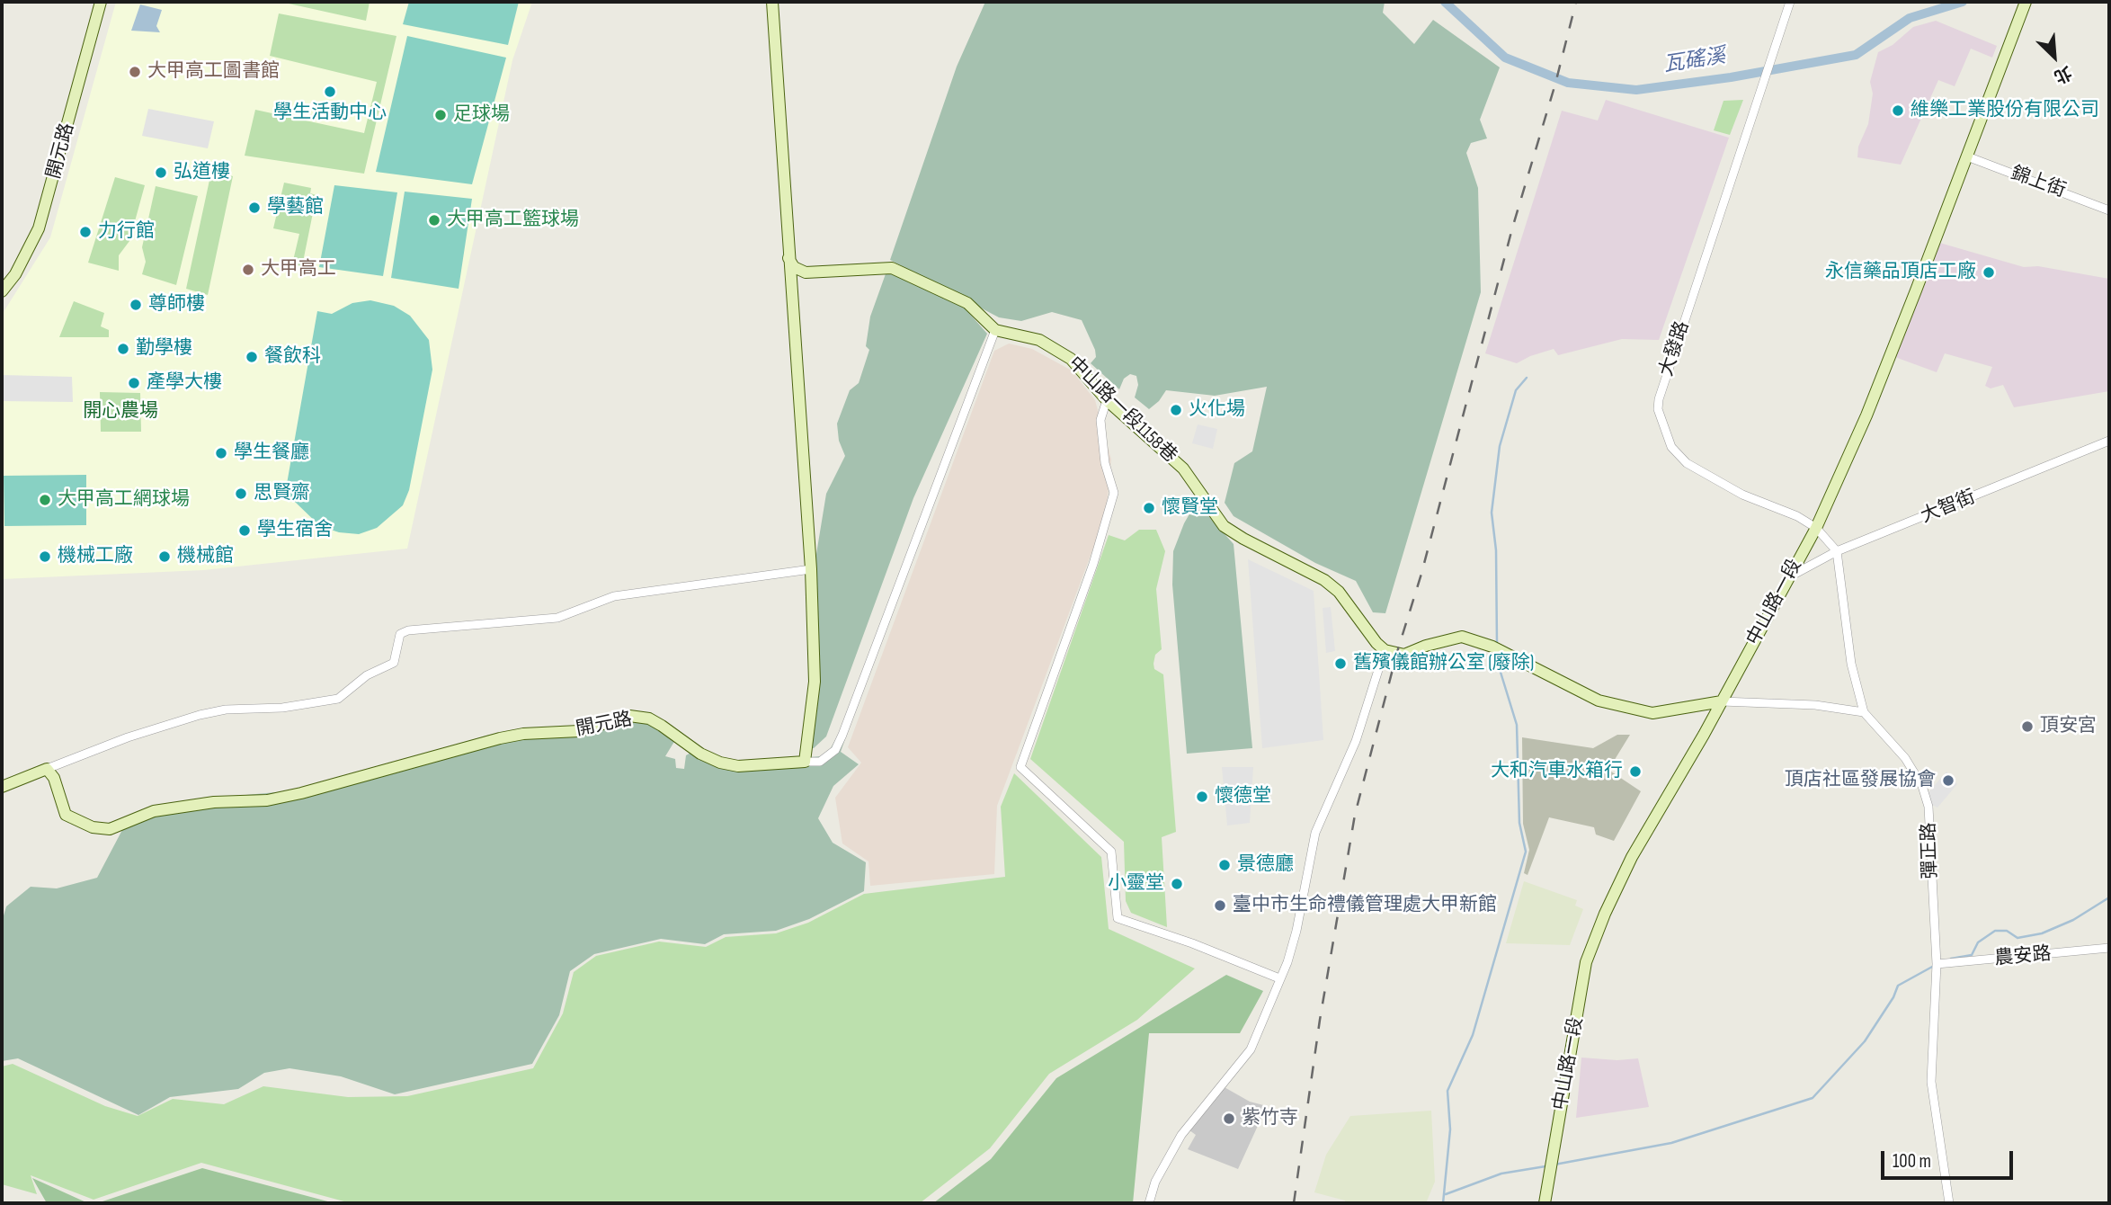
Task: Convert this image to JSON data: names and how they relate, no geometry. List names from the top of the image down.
{
  "streets": {
    "street": [
      "開元路",
      "錦上街",
      "大發路",
      "中山路一段1158巷",
      "大智街",
      "中山路一段",
      "彈正路",
      "農安路"
    ]
  },
  "crossings": [
    ["錦上街", "中山路一段"],
    ["大發路", "中山路一段"],
    ["大智街", "中山路一段"],
    ["大智街", "彈正路"],
    ["彈正路", "農安路"]
  ],
  "water": ["瓦磘溪"],
  "parks": ["開心農場"],
  "places": [
    "大甲高工圖書館",
    "學生活動中心",
    "維樂工業股份有限公司",
    "足球場",
    "弘道樓",
    "學藝館",
    "大甲高工籃球場",
    "力行館",
    "大甲高工",
    "永信藥品頂店工廠",
    "尊師樓",
    "勤學樓",
    "餐飲科",
    "產學大樓",
    "火化場",
    "學生餐廳",
    "思賢齋",
    "大甲高工網球場",
    "懷賢堂",
    "學生宿舍",
    "機械工廠",
    "機械館",
    "舊殯儀館辦公室 (廢除)",
    "頂安宮",
    "大和汽車水箱行",
    "頂店社區發展協會",
    "懷德堂",
    "景德廳",
    "小靈堂",
    "臺中市生命禮儀管理處大甲新館",
    "紫竹寺"
  ],
  "scale_bar": "100 m",
  "north": "bottom right"
}
